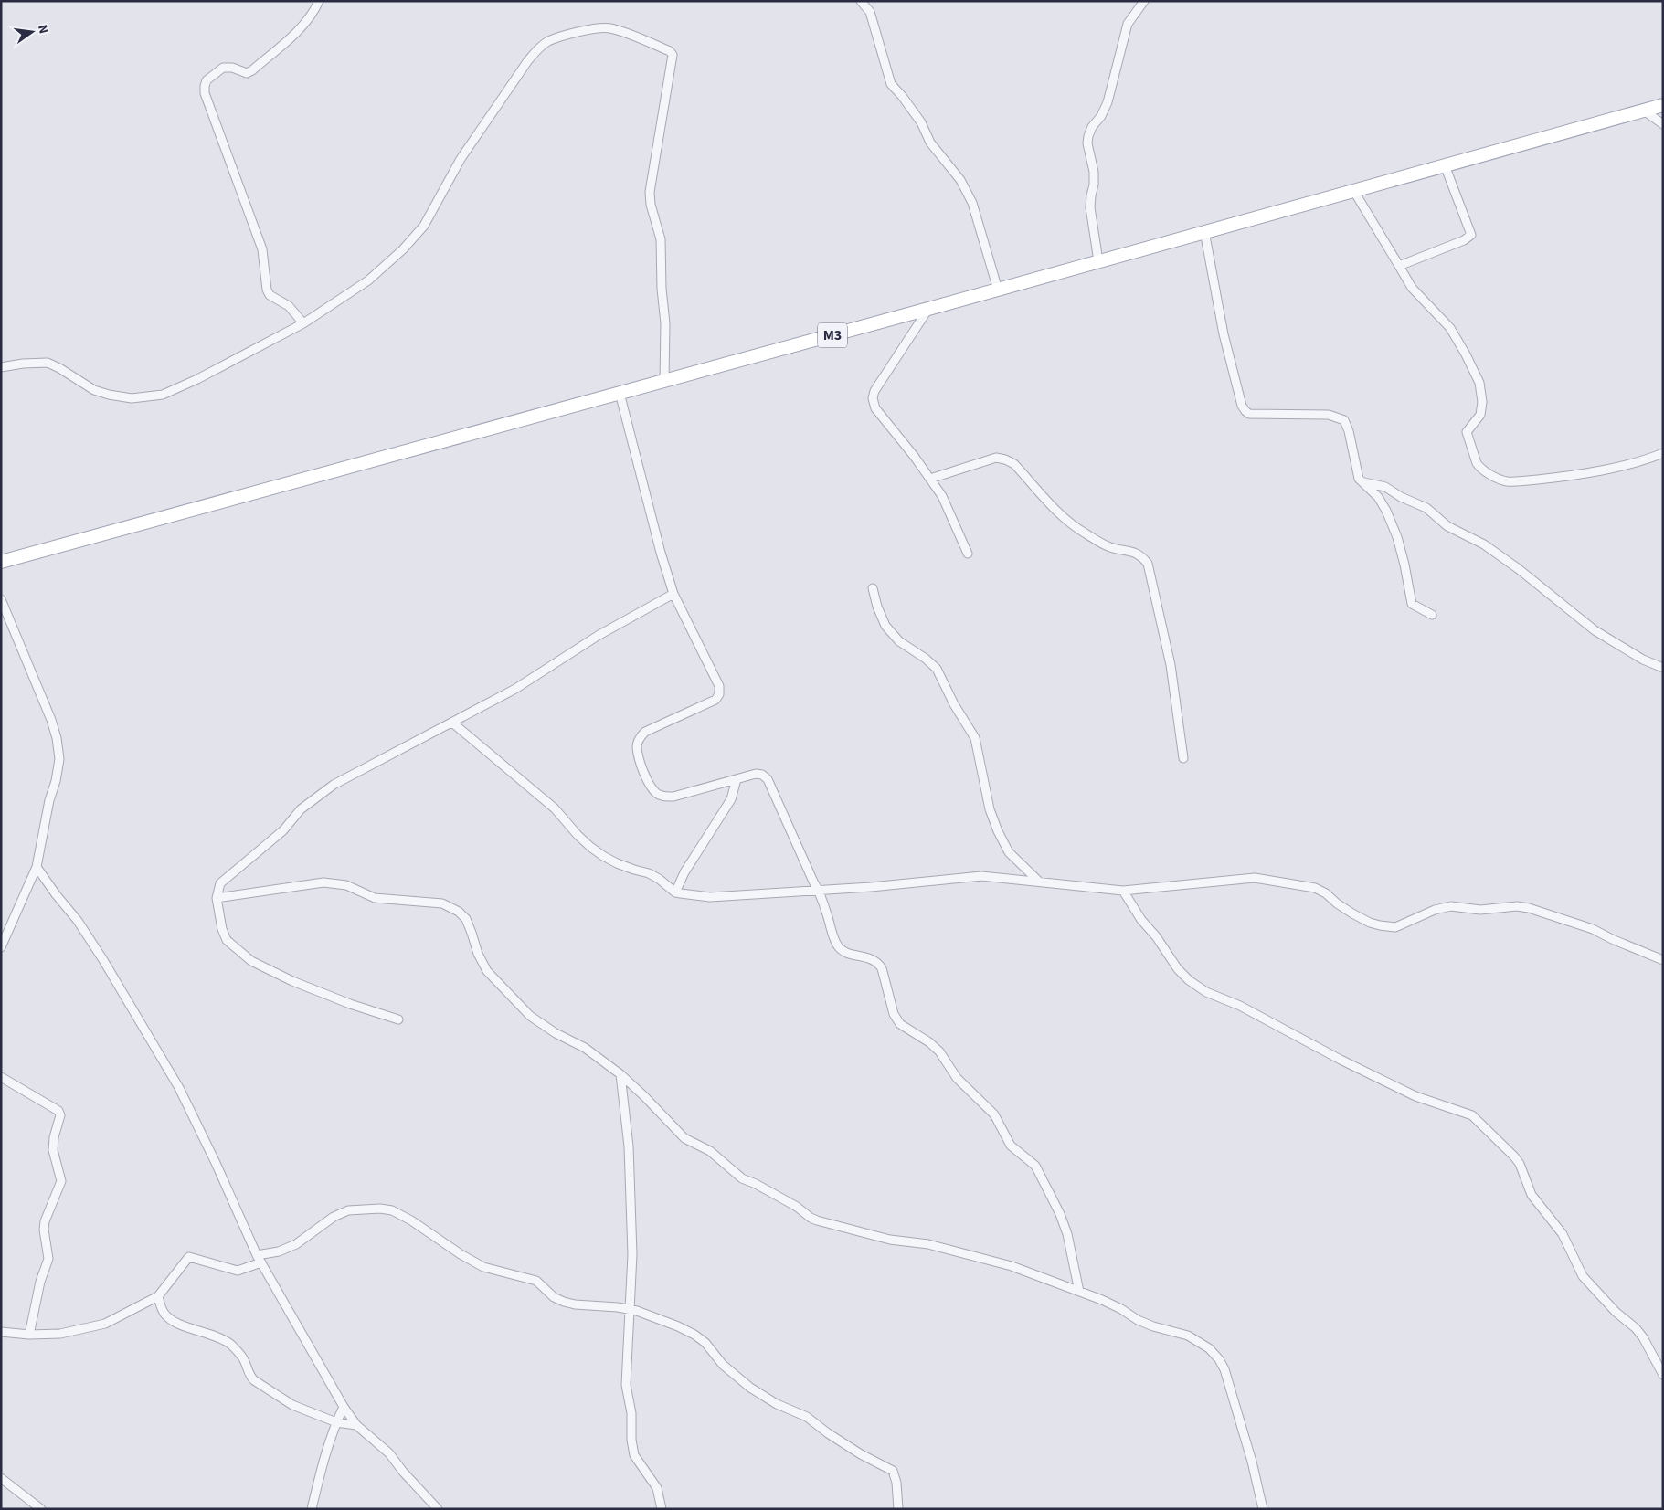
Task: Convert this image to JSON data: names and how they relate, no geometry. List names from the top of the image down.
{
  "streets": {
    "main road": ["M3"]
  },
  "north": "right"
}
